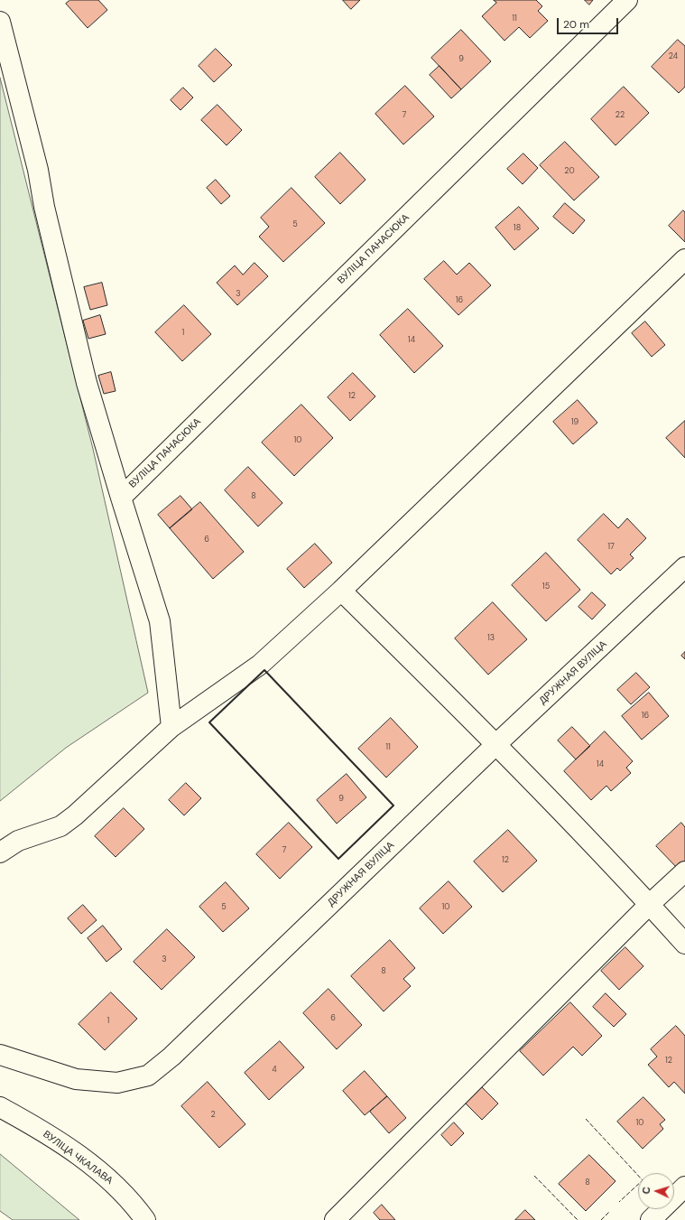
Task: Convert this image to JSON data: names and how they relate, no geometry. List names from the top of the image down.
{
  "streets": {
    "street": ["ВУЛІЦА ПАНАСЮКА", "ДРУЖНАЯ ВУЛІЦА", "ВУЛІЦА ЧКАЛАВА"]
  },
  "house_numbers": [
    "11",
    "24",
    "9",
    "7",
    "22",
    "20",
    "5",
    "18",
    "3",
    "16",
    "1",
    "14",
    "12",
    "19",
    "10",
    "8",
    "6",
    "17",
    "15",
    "13",
    "16",
    "11",
    "14",
    "9",
    "7",
    "12",
    "5",
    "10",
    "3",
    "8",
    "6",
    "1",
    "12",
    "4",
    "2",
    "10",
    "8"
  ],
  "scale_bar": "20 m",
  "north": "left"
}
